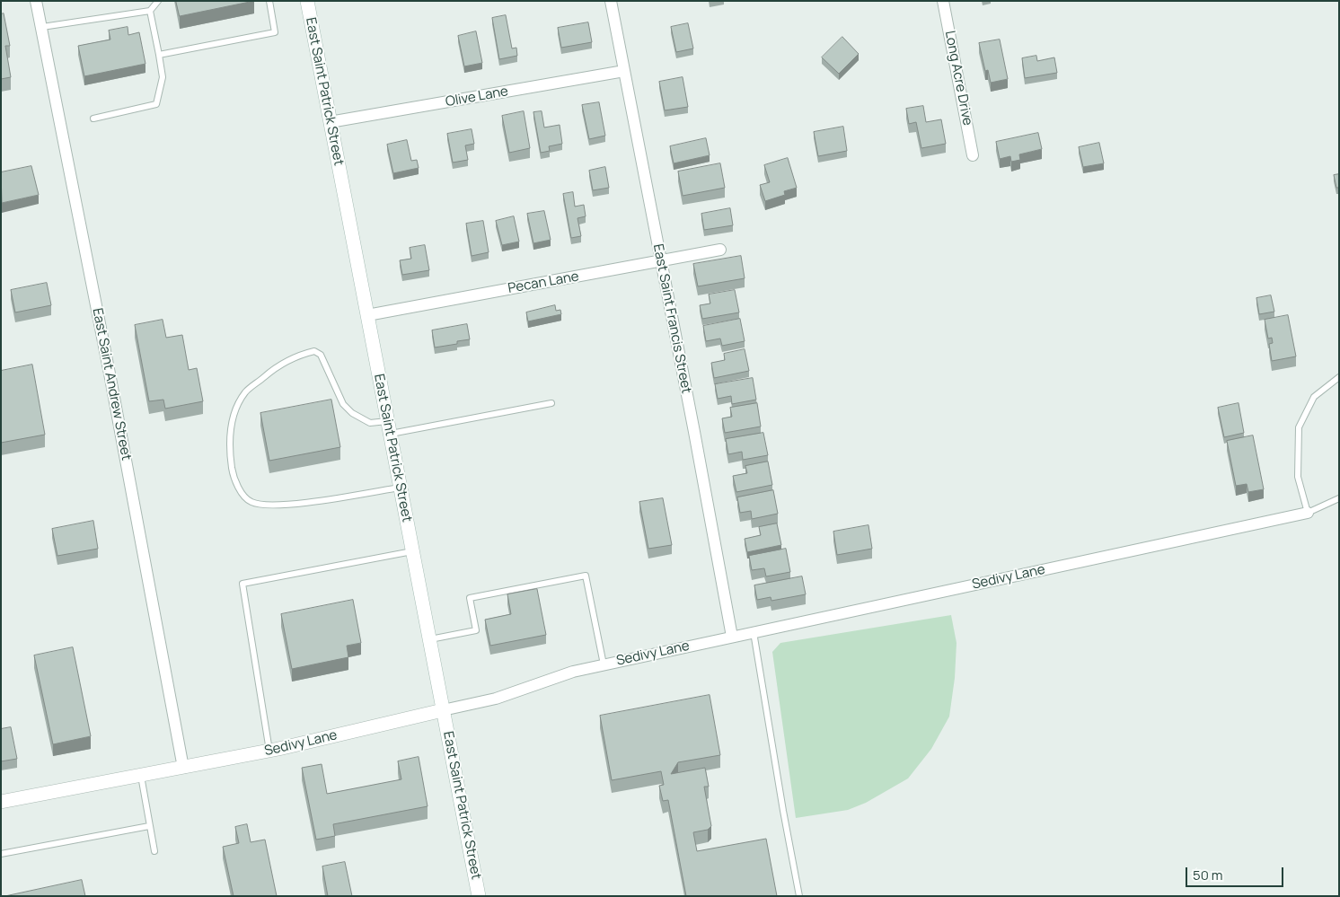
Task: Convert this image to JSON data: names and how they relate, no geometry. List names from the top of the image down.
{
  "streets": {
    "main road": ["East Saint Patrick Street", "Sedivy Lane"],
    "street": [
      "Long Acre Drive",
      "Olive Lane",
      "Pecan Lane",
      "East Saint Francis Street",
      "East Saint Andrew Street"
    ]
  },
  "crossings": [
    ["East Saint Patrick Street", "Olive Lane"],
    ["East Saint Patrick Street", "Pecan Lane"],
    ["East Saint Patrick Street", "Sedivy Lane"],
    ["Olive Lane", "East Saint Francis Street"],
    ["Pecan Lane", "East Saint Francis Street"],
    ["East Saint Francis Street", "Sedivy Lane"],
    ["East Saint Andrew Street", "Sedivy Lane"]
  ],
  "scale_bar": "50 m"
}
